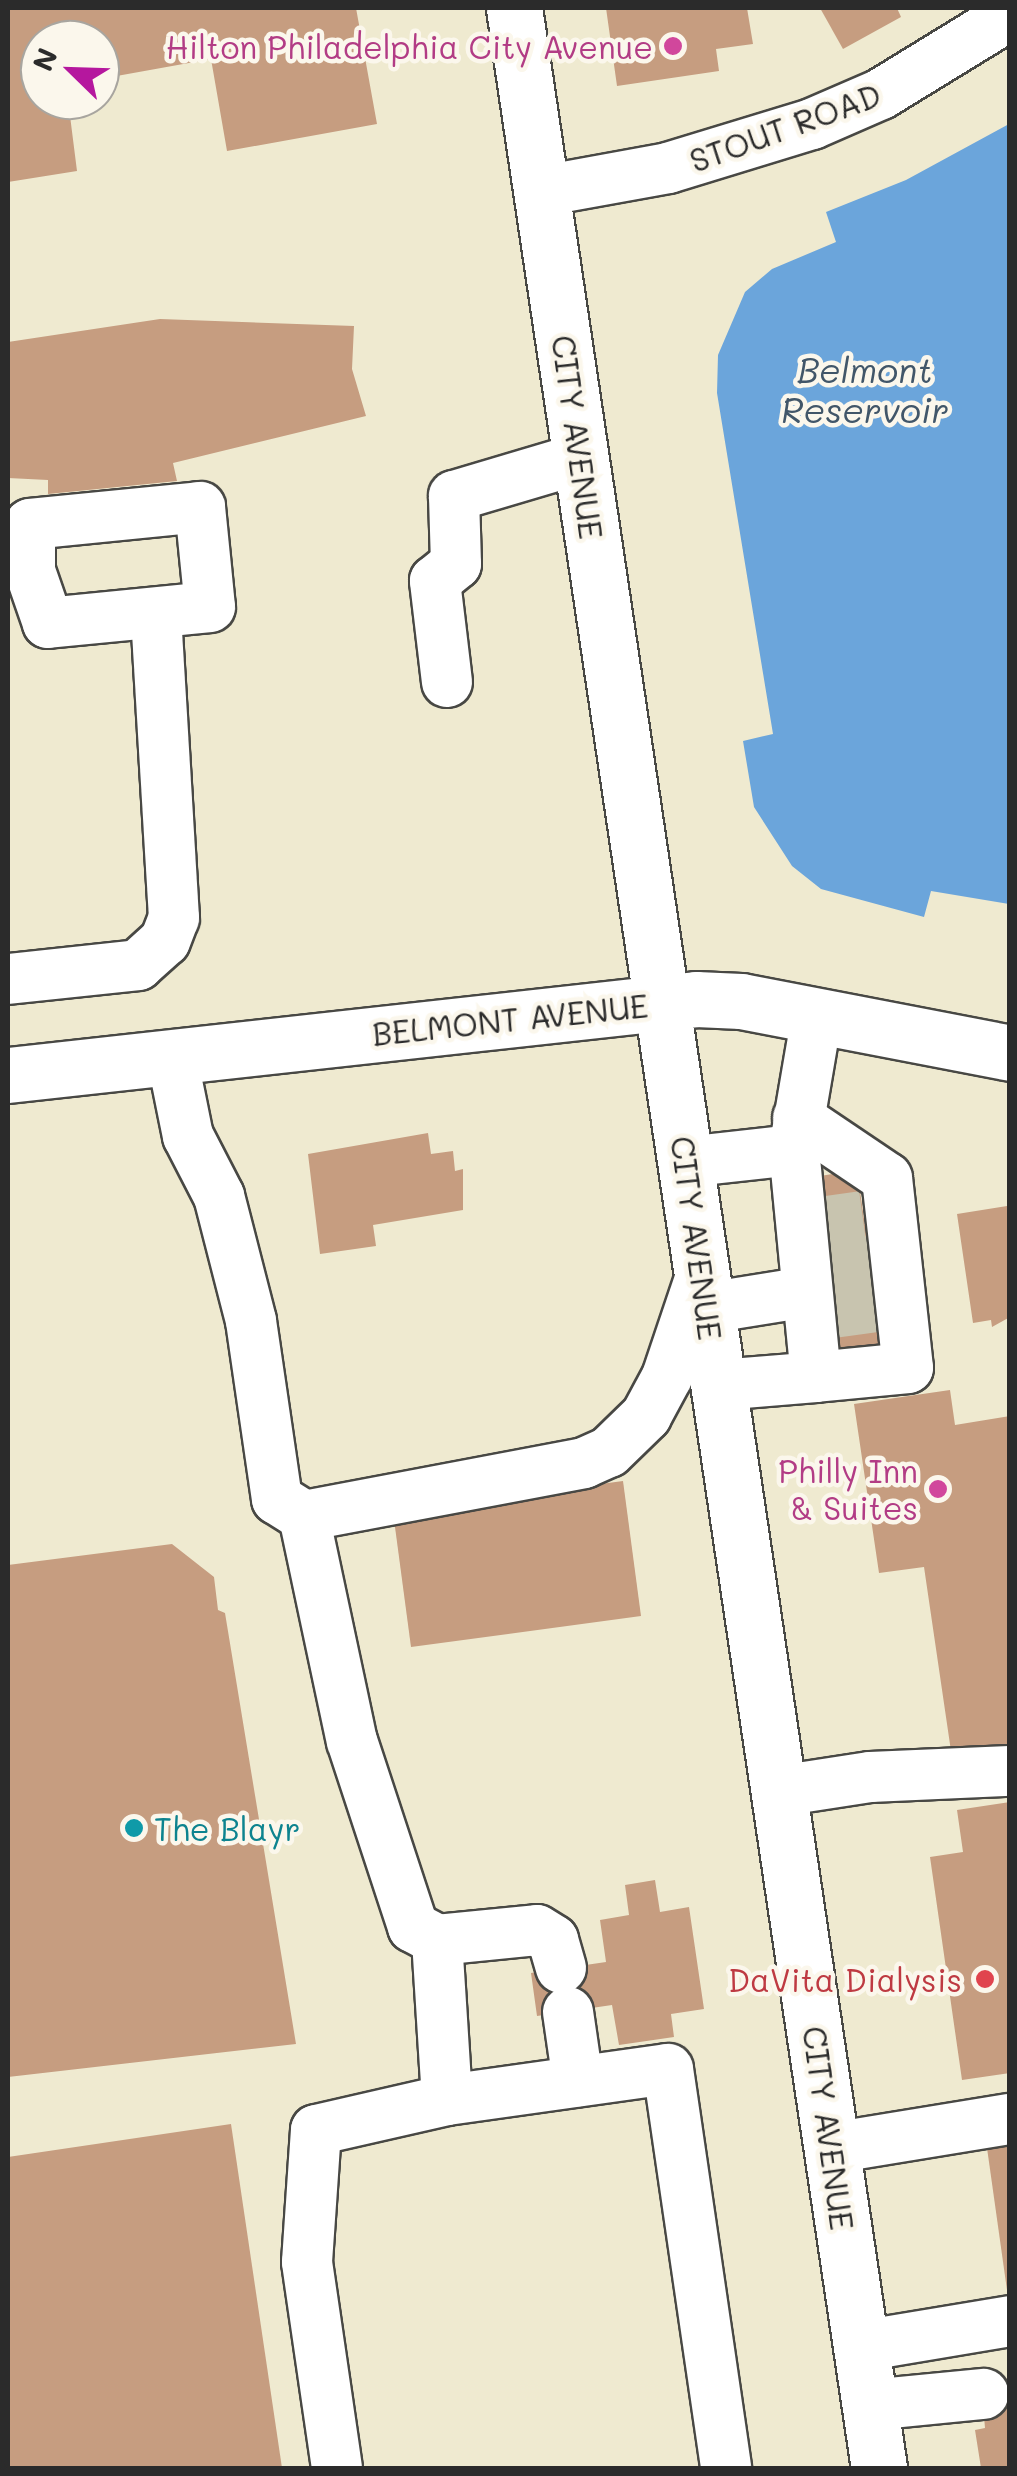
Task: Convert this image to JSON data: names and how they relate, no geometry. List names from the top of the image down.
{
  "streets": {
    "main road": ["CITY AVENUE", "BELMONT AVENUE"],
    "street": ["STOUT ROAD"]
  },
  "crossings": [
    ["STOUT ROAD", "CITY AVENUE"],
    ["CITY AVENUE", "BELMONT AVENUE"]
  ],
  "water": ["Belmont Reservoir"],
  "places": [
    "Hilton Philadelphia City Avenue",
    "Philly Inn & Suites",
    "The Blayr",
    "DaVita Dialysis"
  ],
  "north": "top left"
}
